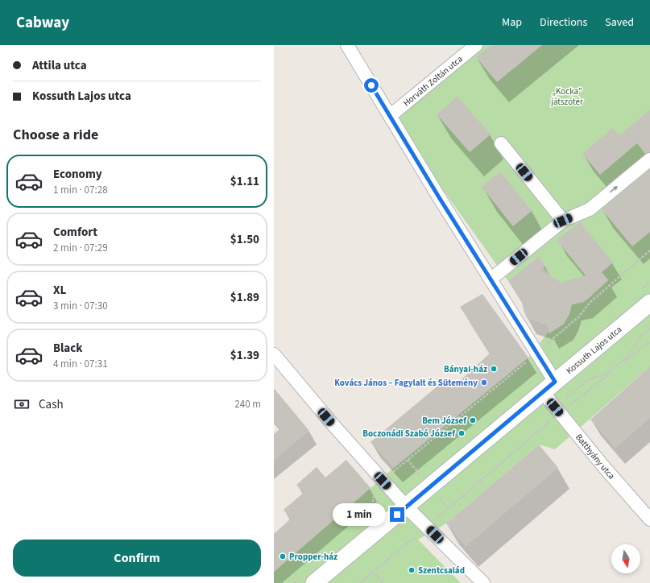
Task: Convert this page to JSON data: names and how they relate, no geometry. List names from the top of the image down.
{
  "streets": {
    "street": ["Horváth Zoltán utca", "Kossuth Lajos utca", "Batthyány utca"]
  },
  "crossings": [
    ["Kossuth Lajos utca", "Batthyány utca"]
  ],
  "parks": ["„Kocka” játszótér"],
  "places": [
    "Bányai-ház",
    "Kovács János – Fagylalt és Sütemény",
    "Bem József",
    "Boczonádi Szabó József",
    "Propper-ház",
    "Szentcsalád"
  ],
  "north": "bottom",
  "page": {
    "header": "Cabway",
    "nav": ["Map", "Directions", "Saved"],
    "banner": ["Attila utca", "Kossuth Lajos utca"],
    "heading": "Choose a ride",
    "list": [
      {
        "name": "Economy",
        "note": "1 min · 07:28",
        "value": "$1.11"
      },
      {
        "name": "Comfort",
        "note": "2 min · 07:29",
        "value": "$1.50"
      },
      {
        "name": "XL",
        "note": "3 min · 07:30",
        "value": "$1.89"
      },
      {
        "name": "Black",
        "note": "4 min · 07:31",
        "value": "$1.39"
      }
    ],
    "pay": ["Cash", "240 m"],
    "bubble": "1 min",
    "buttons": "Confirm"
  }
}
